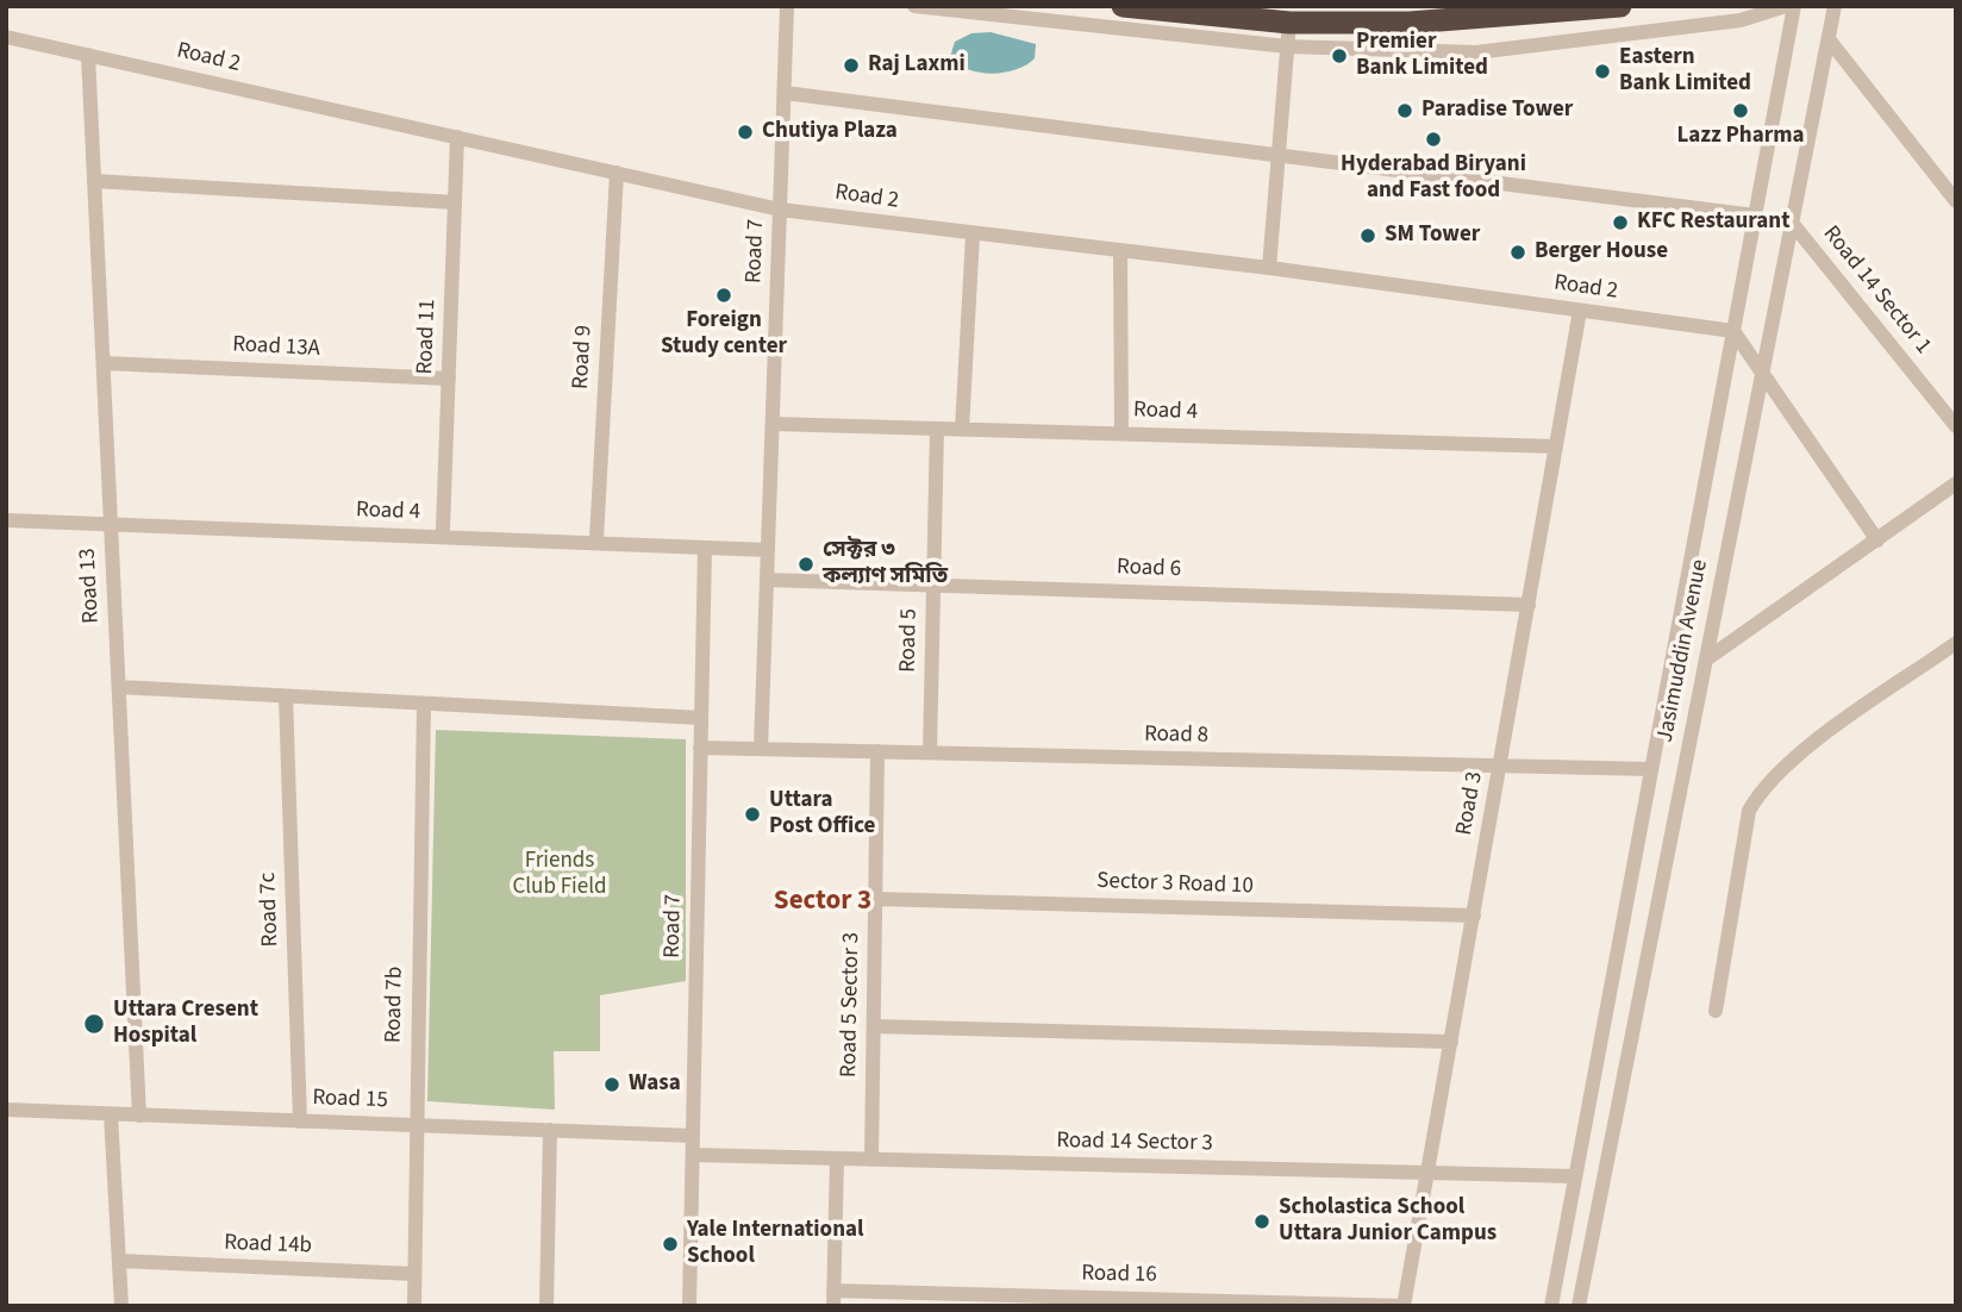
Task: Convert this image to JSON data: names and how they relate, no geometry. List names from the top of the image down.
{
  "streets": {
    "street": [
      "Road 2",
      "Road 7",
      "Road 14 Sector 1",
      "Road 11",
      "Road 13A",
      "Road 9",
      "Road 4",
      "Road 6",
      "Road 13",
      "Road 5",
      "Jasimuddin Avenue",
      "Road 8",
      "Road 3",
      "Sector 3 Road 10",
      "Road 7c",
      "Road 7b",
      "Road 5 Sector 3",
      "Road 15",
      "Road 14 Sector 3",
      "Road 14b",
      "Road 16"
    ]
  },
  "crossings": [
    ["Road 2", "Road 7"],
    ["Road 2", "Road 11"],
    ["Road 2", "Road 9"],
    ["Road 2", "Road 13"],
    ["Road 2", "Jasimuddin Avenue"],
    ["Road 2", "Road 3"],
    ["Road 7", "Road 4"],
    ["Road 7", "Road 6"],
    ["Road 7", "Road 8"],
    ["Road 7", "Road 15"],
    ["Road 7", "Road 14 Sector 3"],
    ["Road 14 Sector 1", "Jasimuddin Avenue"],
    ["Road 11", "Road 13A"],
    ["Road 11", "Road 4"],
    ["Road 13A", "Road 13"],
    ["Road 9", "Road 4"],
    ["Road 4", "Road 13"],
    ["Road 4", "Road 5"],
    ["Road 4", "Road 3"],
    ["Road 6", "Road 5"],
    ["Road 6", "Road 3"],
    ["Road 13", "Road 15"],
    ["Road 5", "Road 8"],
    ["Jasimuddin Avenue", "Road 8"],
    ["Jasimuddin Avenue", "Road 14 Sector 3"],
    ["Road 8", "Road 3"],
    ["Road 8", "Road 5 Sector 3"],
    ["Road 3", "Sector 3 Road 10"],
    ["Road 3", "Road 14 Sector 3"],
    ["Road 3", "Road 16"],
    ["Sector 3 Road 10", "Road 5 Sector 3"],
    ["Road 7c", "Road 15"],
    ["Road 7b", "Road 15"],
    ["Road 7b", "Road 14b"],
    ["Road 5 Sector 3", "Road 14 Sector 3"]
  ],
  "districts": ["Sector 3"],
  "parks": ["Friends Club Field"],
  "places": [
    "Premier Bank Limited",
    "Raj Laxmi",
    "Eastern Bank Limited",
    "Paradise Tower",
    "Lazz Pharma",
    "Chutiya Plaza",
    "Hyderabad Biryani and Fast food",
    "KFC Restaurant",
    "SM Tower",
    "Berger House",
    "Foreign Study center",
    "সেক্টর ৩ কল্যাণ সমিতি",
    "Uttara Post Office",
    "Uttara Cresent Hospital",
    "Wasa",
    "Scholastica School Uttara Junior Campus",
    "Yale International School"
  ]
}
